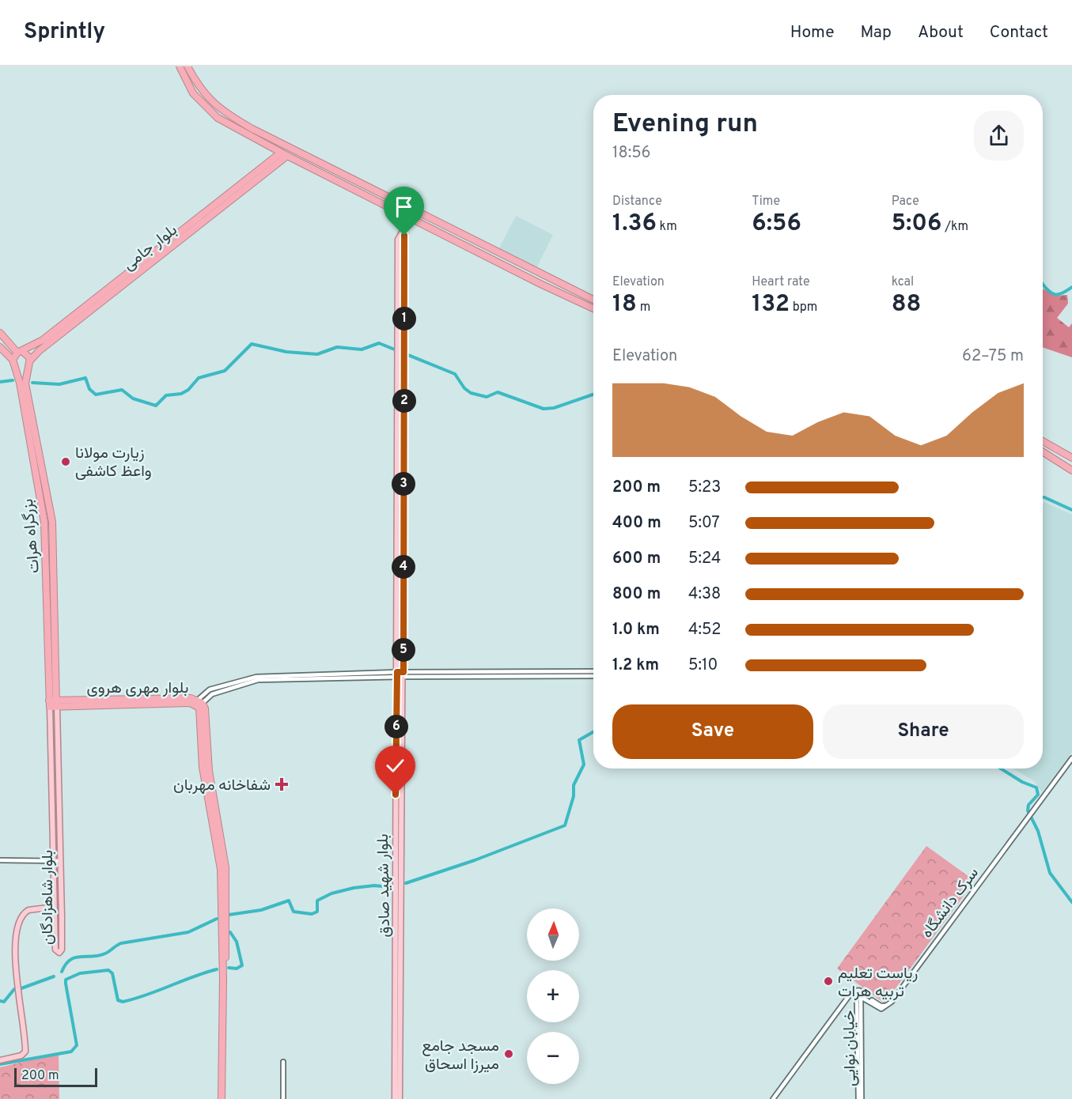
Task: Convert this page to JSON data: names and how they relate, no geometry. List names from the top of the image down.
{
  "streets": {
    "highway": ["بلوار جامی", "بزرگراه هرات", "بلوار مهری هروی"],
    "main road": ["بلوار شهید صادق", "بلوار شاهزادگان"],
    "street": ["سرک دانشگاه", "خیابان نوایی"]
  },
  "crossings": [
    ["بلوار جامی", "بزرگراه هرات"],
    ["بزرگراه هرات", "بلوار مهری هروی"],
    ["بزرگراه هرات", "بلوار شاهزادگان"],
    ["بلوار مهری هروی", "بلوار شاهزادگان"]
  ],
  "places": {
    "other": ["زیارت مولانا واعظ کاشفی", "ریاست تعلیم تربیه هرات", "مسجد جامع میرزا اسحاق"],
    "health": ["شفاخانه مهربان"]
  },
  "scale_bar": "200 m",
  "north": "top",
  "page": {
    "header": "Sprintly",
    "nav": [
      "Home",
      "Map",
      "About",
      "Contact"
    ],
    "heading": ["Evening run", "18:56"],
    "stats": [
      ["Distance", "1.36 km"],
      ["Time", "6:56"],
      ["Pace", "5:06 /km"],
      ["Elevation", "18 m"],
      ["Heart rate", "132 bpm"],
      ["kcal", "88"]
    ],
    "pins": [
      "1",
      "2",
      "3",
      "4",
      "5",
      "6"
    ],
    "chart": ["Elevation", "62–75 m"],
    "list": [
      {
        "name": "200 m",
        "note": "5:23"
      },
      {
        "name": "400 m",
        "note": "5:07"
      },
      {
        "name": "600 m",
        "note": "5:24"
      },
      {
        "name": "800 m",
        "note": "4:38"
      },
      {
        "name": "1.0 km",
        "note": "4:52"
      },
      {
        "name": "1.2 km",
        "note": "5:10"
      }
    ],
    "buttons": ["Save", "Share"],
    "map_buttons": ["+", "−"],
    "scale": "200 m"
  }
}
